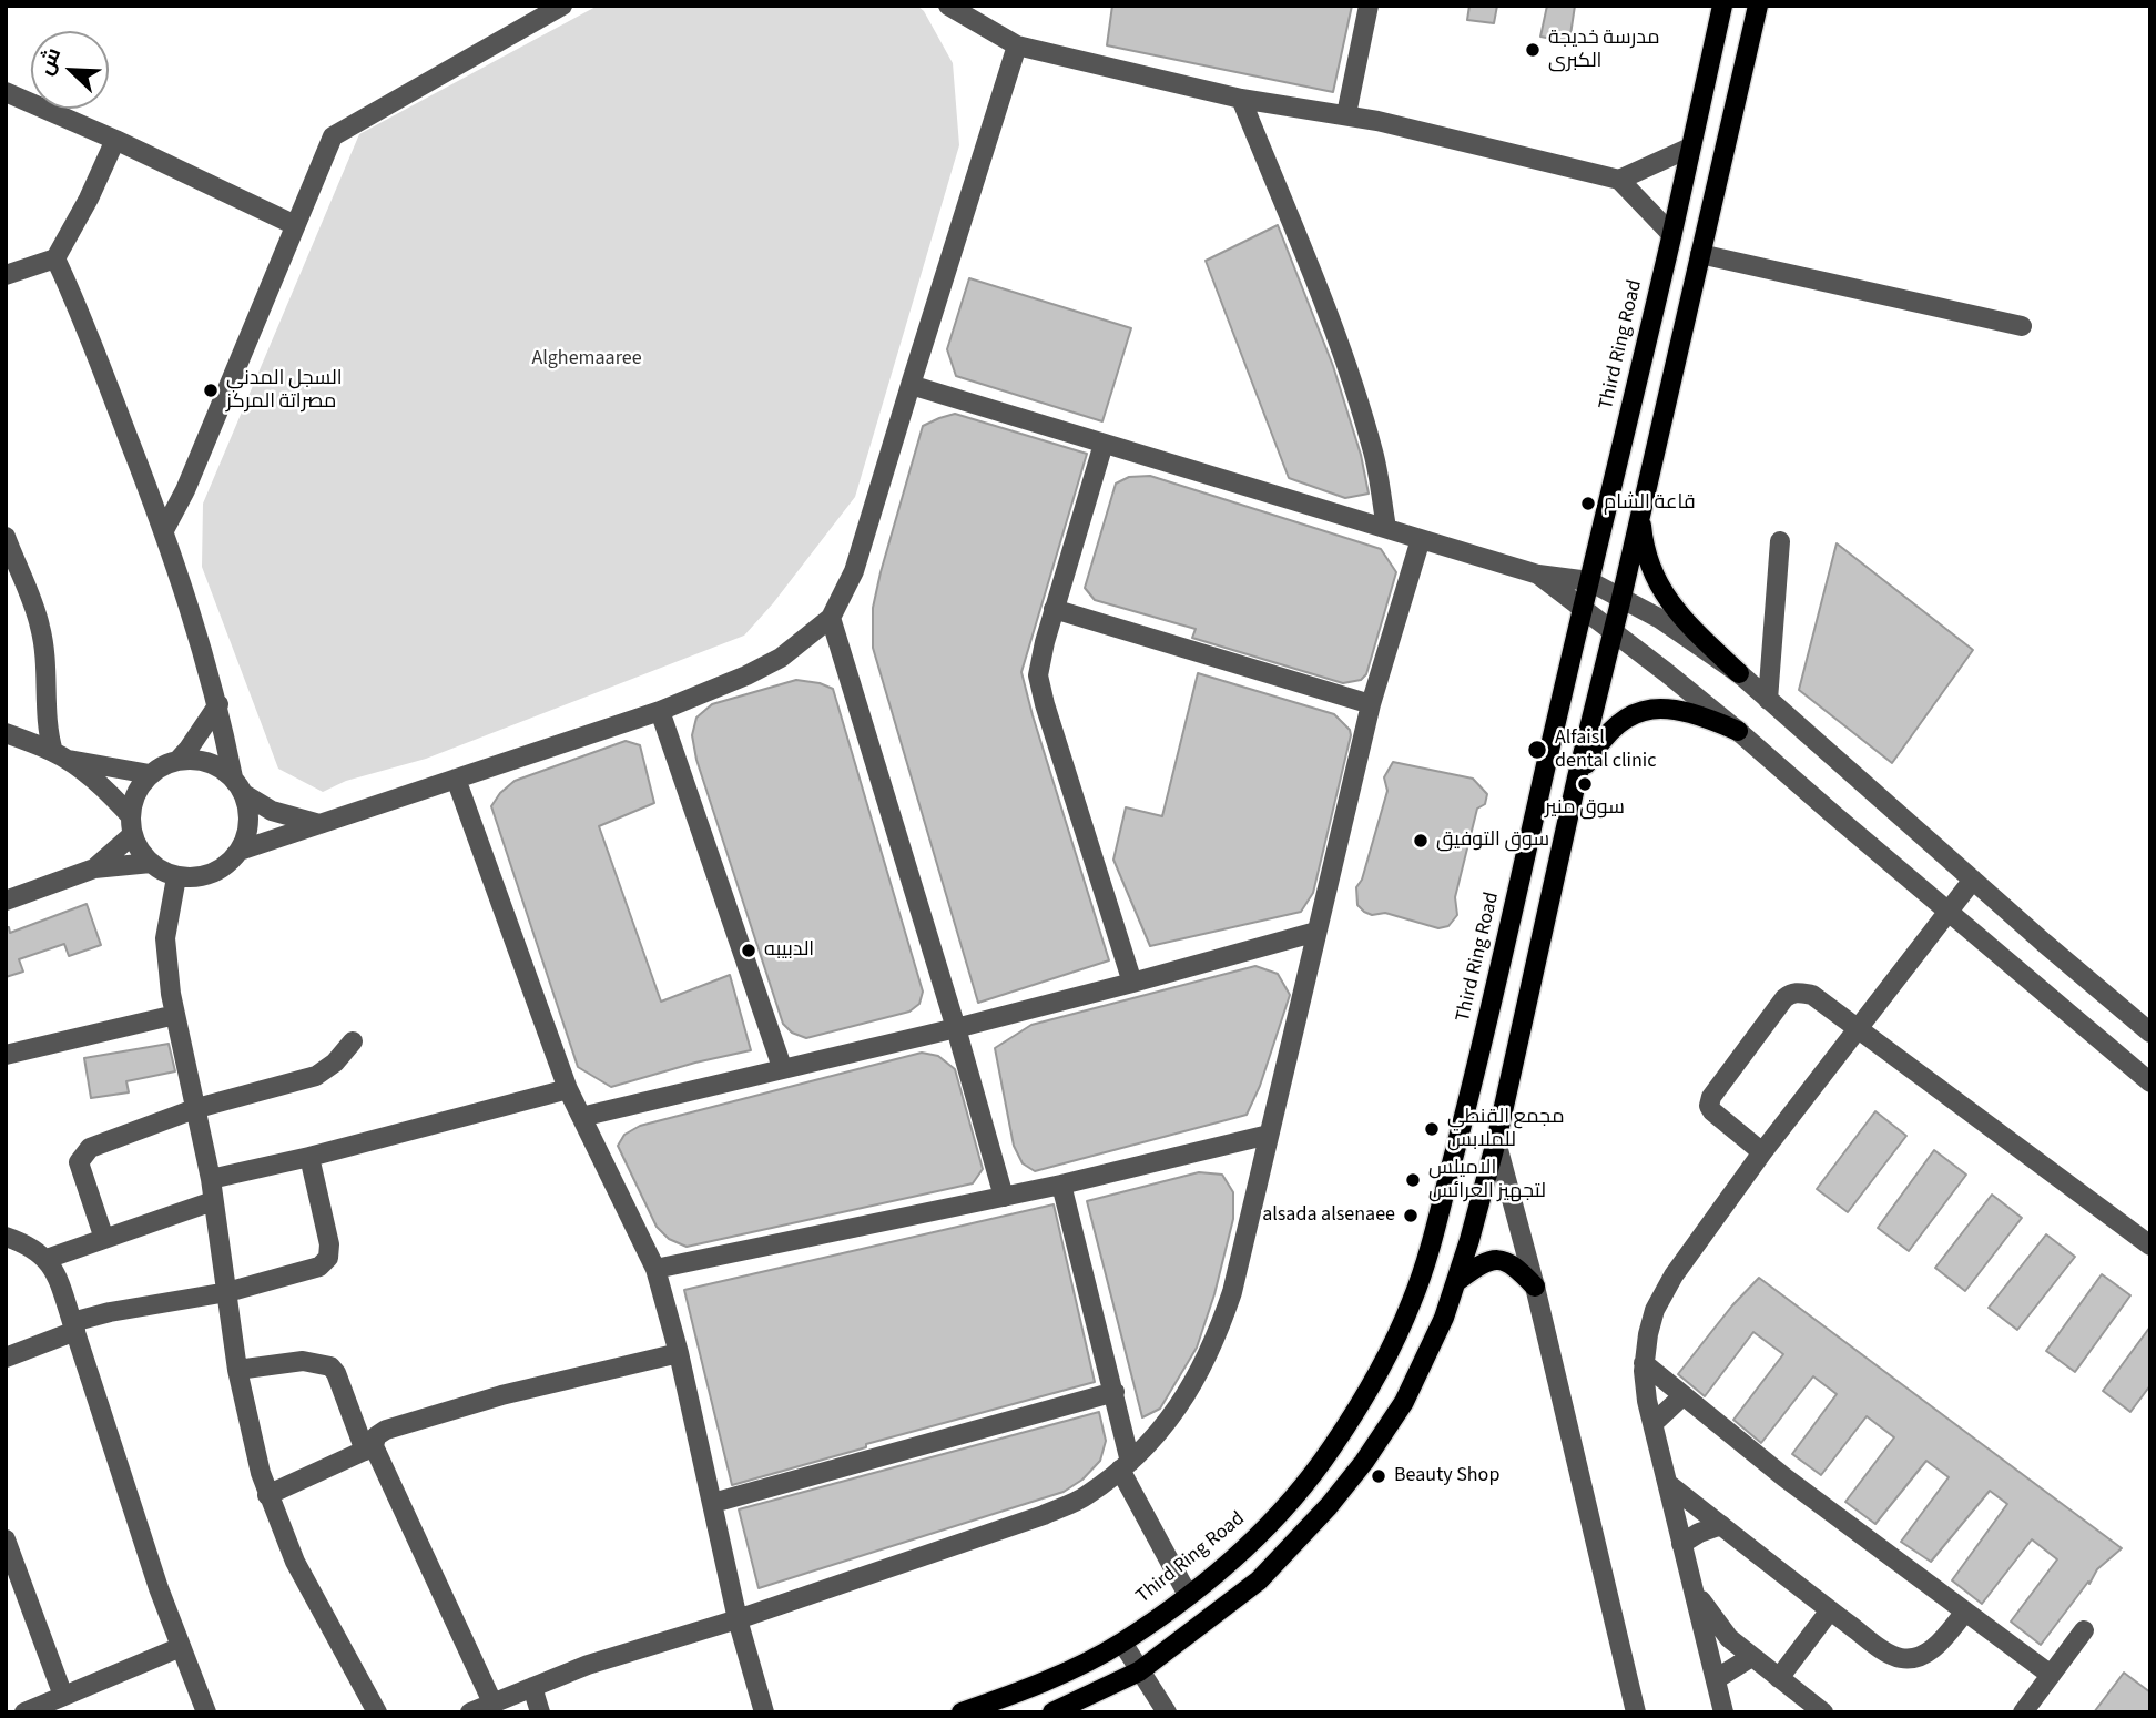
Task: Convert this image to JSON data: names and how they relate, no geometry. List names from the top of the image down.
{
  "streets": {
    "main road": ["Third Ring Road"]
  },
  "parks": ["Alghemaaree"],
  "places": [
    "مدرسة خديجة الكبرى",
    "السجل المدني مصراتة المركز",
    "قاعة الشام",
    "Alfaisl dental clinic",
    "سوق منير",
    "سوق التوفيق",
    "الدبيبه",
    "مجمع القنطي للملابس",
    "الاميلس لتجهيز العرائس",
    "alsada alsenaee",
    "Beauty Shop"
  ],
  "north": "top left"
}
